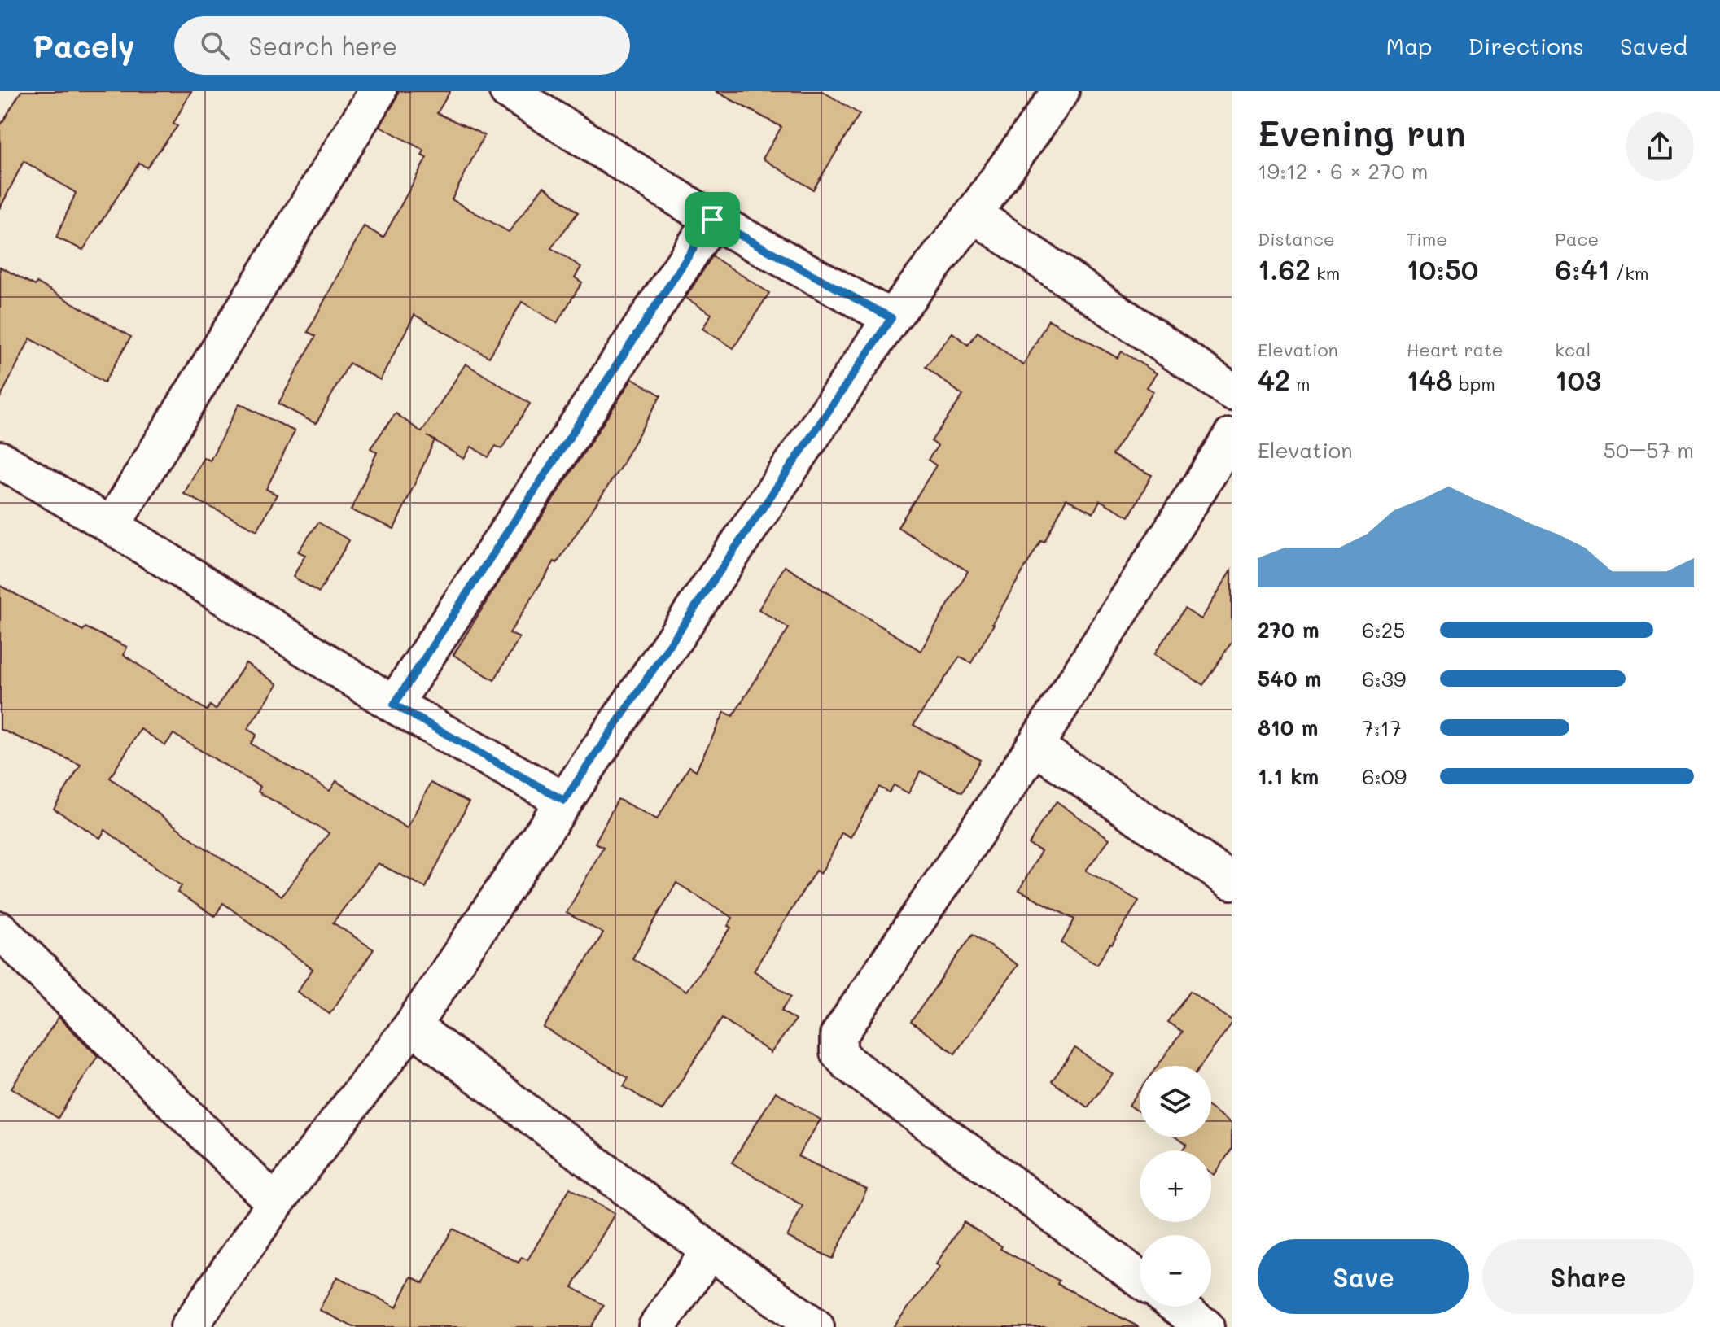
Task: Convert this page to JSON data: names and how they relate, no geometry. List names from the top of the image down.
{
  "page": {
    "header": "Pacely",
    "search": "Search here",
    "nav": ["Map", "Directions", "Saved"],
    "heading": ["Evening run", "19:12 · 6 × 270 m"],
    "stats": [
      ["Distance", "1.62 km"],
      ["Time", "10:50"],
      ["Pace", "6:41 /km"],
      ["Elevation", "42 m"],
      ["Heart rate", "148 bpm"],
      ["kcal", "103"]
    ],
    "chart": ["Elevation", "50–57 m"],
    "list": [
      {
        "name": "270 m",
        "note": "6:25"
      },
      {
        "name": "540 m",
        "note": "6:39"
      },
      {
        "name": "810 m",
        "note": "7:17"
      },
      {
        "name": "1.1 km",
        "note": "6:09"
      }
    ],
    "map_buttons": ["+", "−"],
    "buttons": ["Save", "Share"]
  }
}
